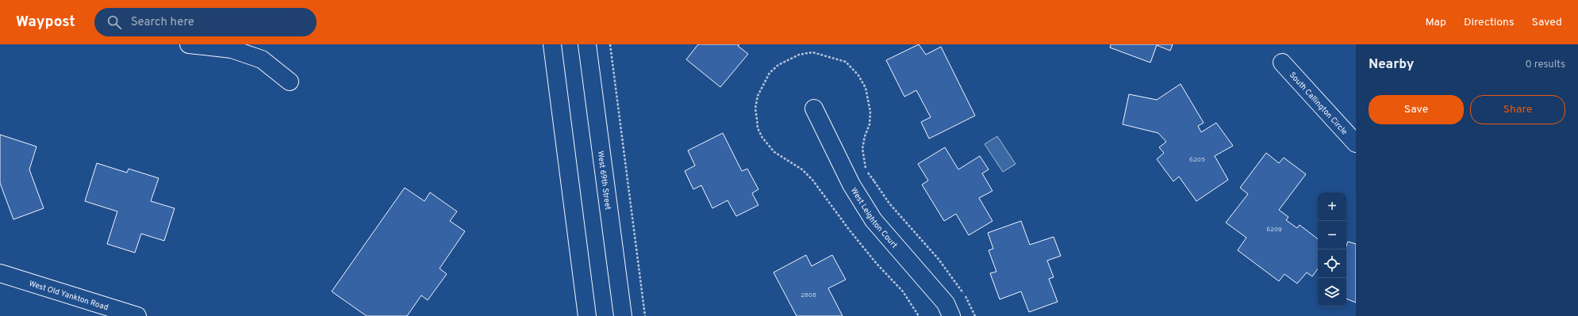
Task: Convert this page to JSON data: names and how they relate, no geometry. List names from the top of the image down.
{
  "streets": {
    "street": [
      "South Callington Circle",
      "West 69th Street",
      "West Leighton Court",
      "West Old Yankton Road"
    ]
  },
  "house_numbers": ["6205", "6209", "2808"],
  "page": {
    "header": "Waypost",
    "search": "Search here",
    "nav": ["Map", "Directions", "Saved"],
    "heading": ["Nearby", "0 results"],
    "buttons": ["Save", "Share"],
    "map_buttons": ["+", "−"]
  }
}
